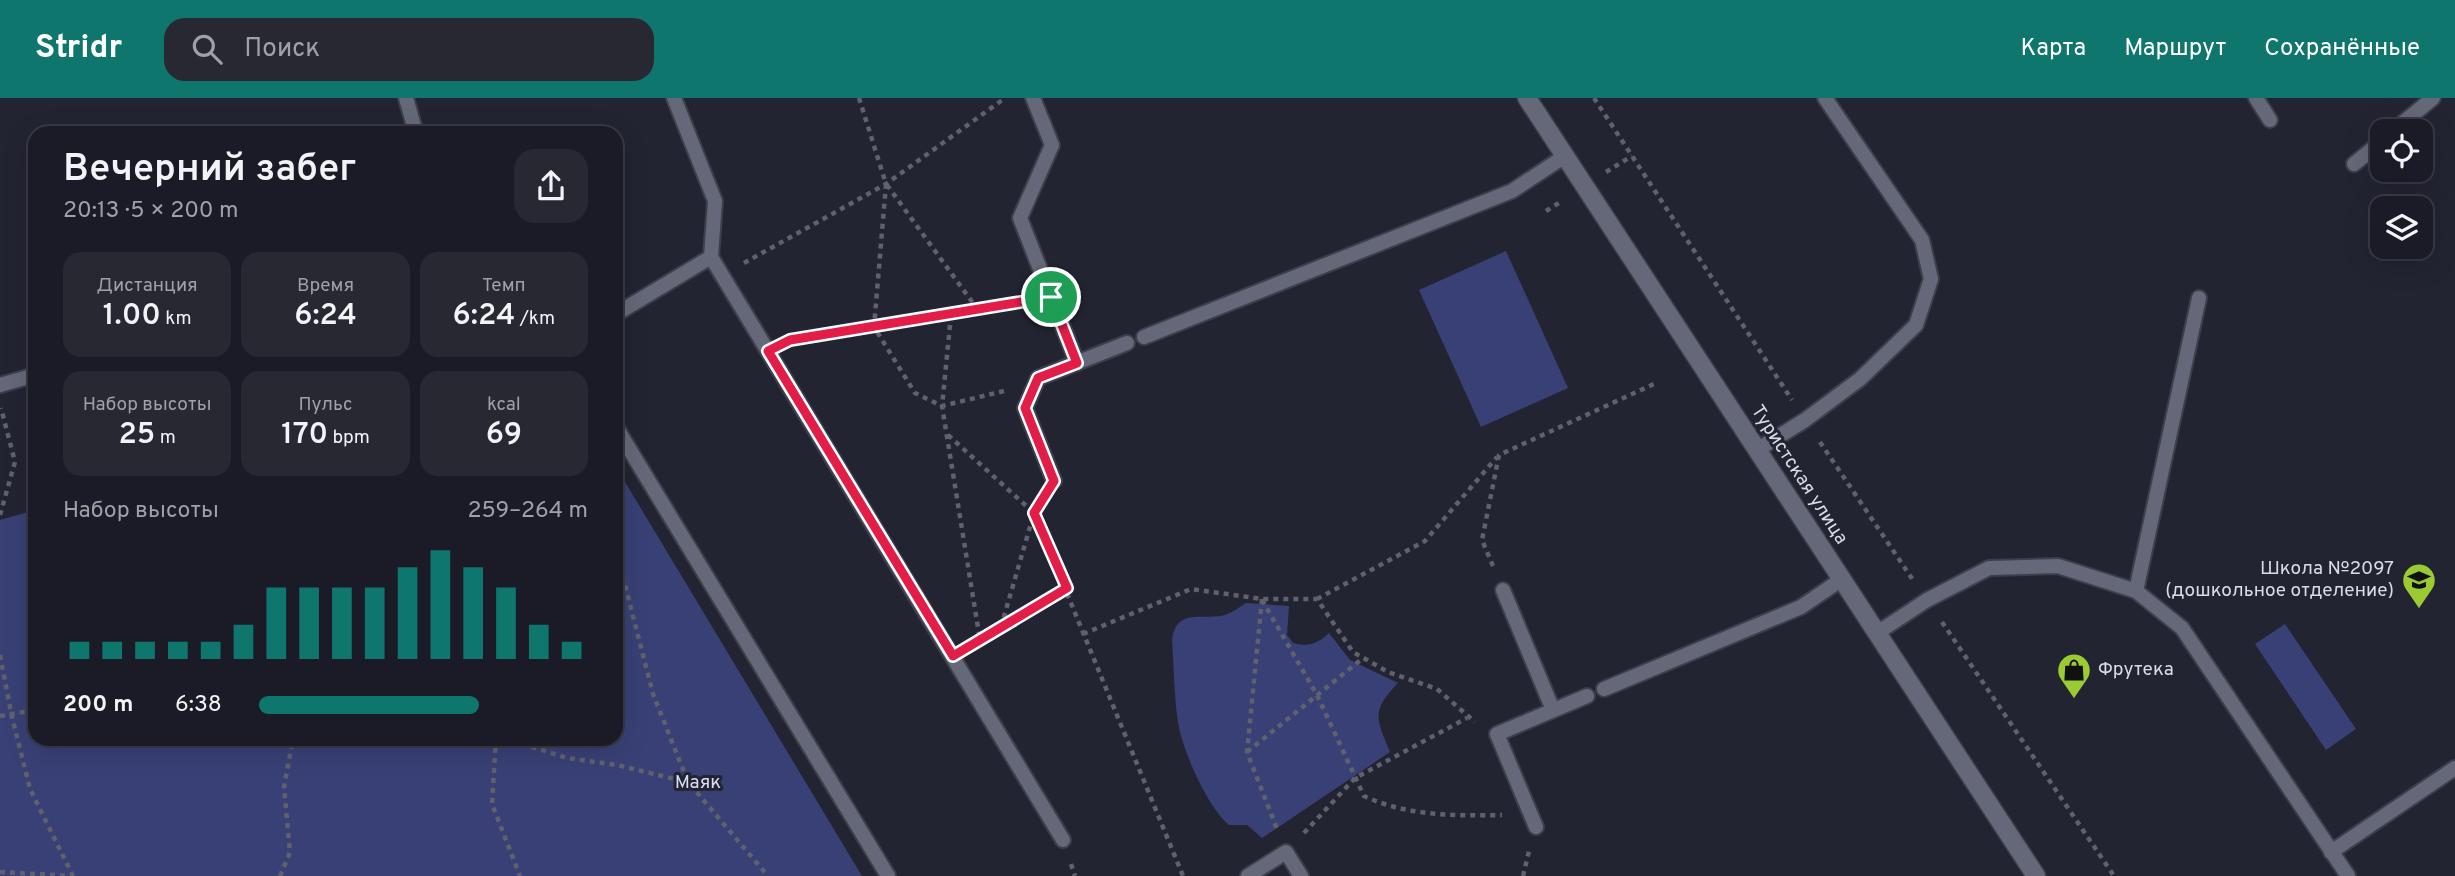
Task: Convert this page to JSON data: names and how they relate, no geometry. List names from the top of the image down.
{
  "streets": {
    "main road": ["Туристская улица"]
  },
  "parks": ["Маяк"],
  "places": {
    "school or university": ["Школа №2097 (дошкольное отделение)"],
    "shop": ["Фрутека"]
  },
  "page": {
    "header": "Stridr",
    "search": "Поиск",
    "nav": ["Карта", "Маршрут", "Сохранённые"],
    "heading": ["Вечерний забег", "20:13 · 5 × 200 m"],
    "stats": [
      ["Дистанция", "1.00 km"],
      ["Время", "6:24"],
      ["Темп", "6:24 /km"],
      ["Набор высоты", "25 m"],
      ["Пульс", "170 bpm"],
      ["kcal", "69"]
    ],
    "chart": ["Набор высоты", "259–264 m"],
    "list": [
      {
        "name": "200 m",
        "note": "6:38"
      }
    ]
  }
}
